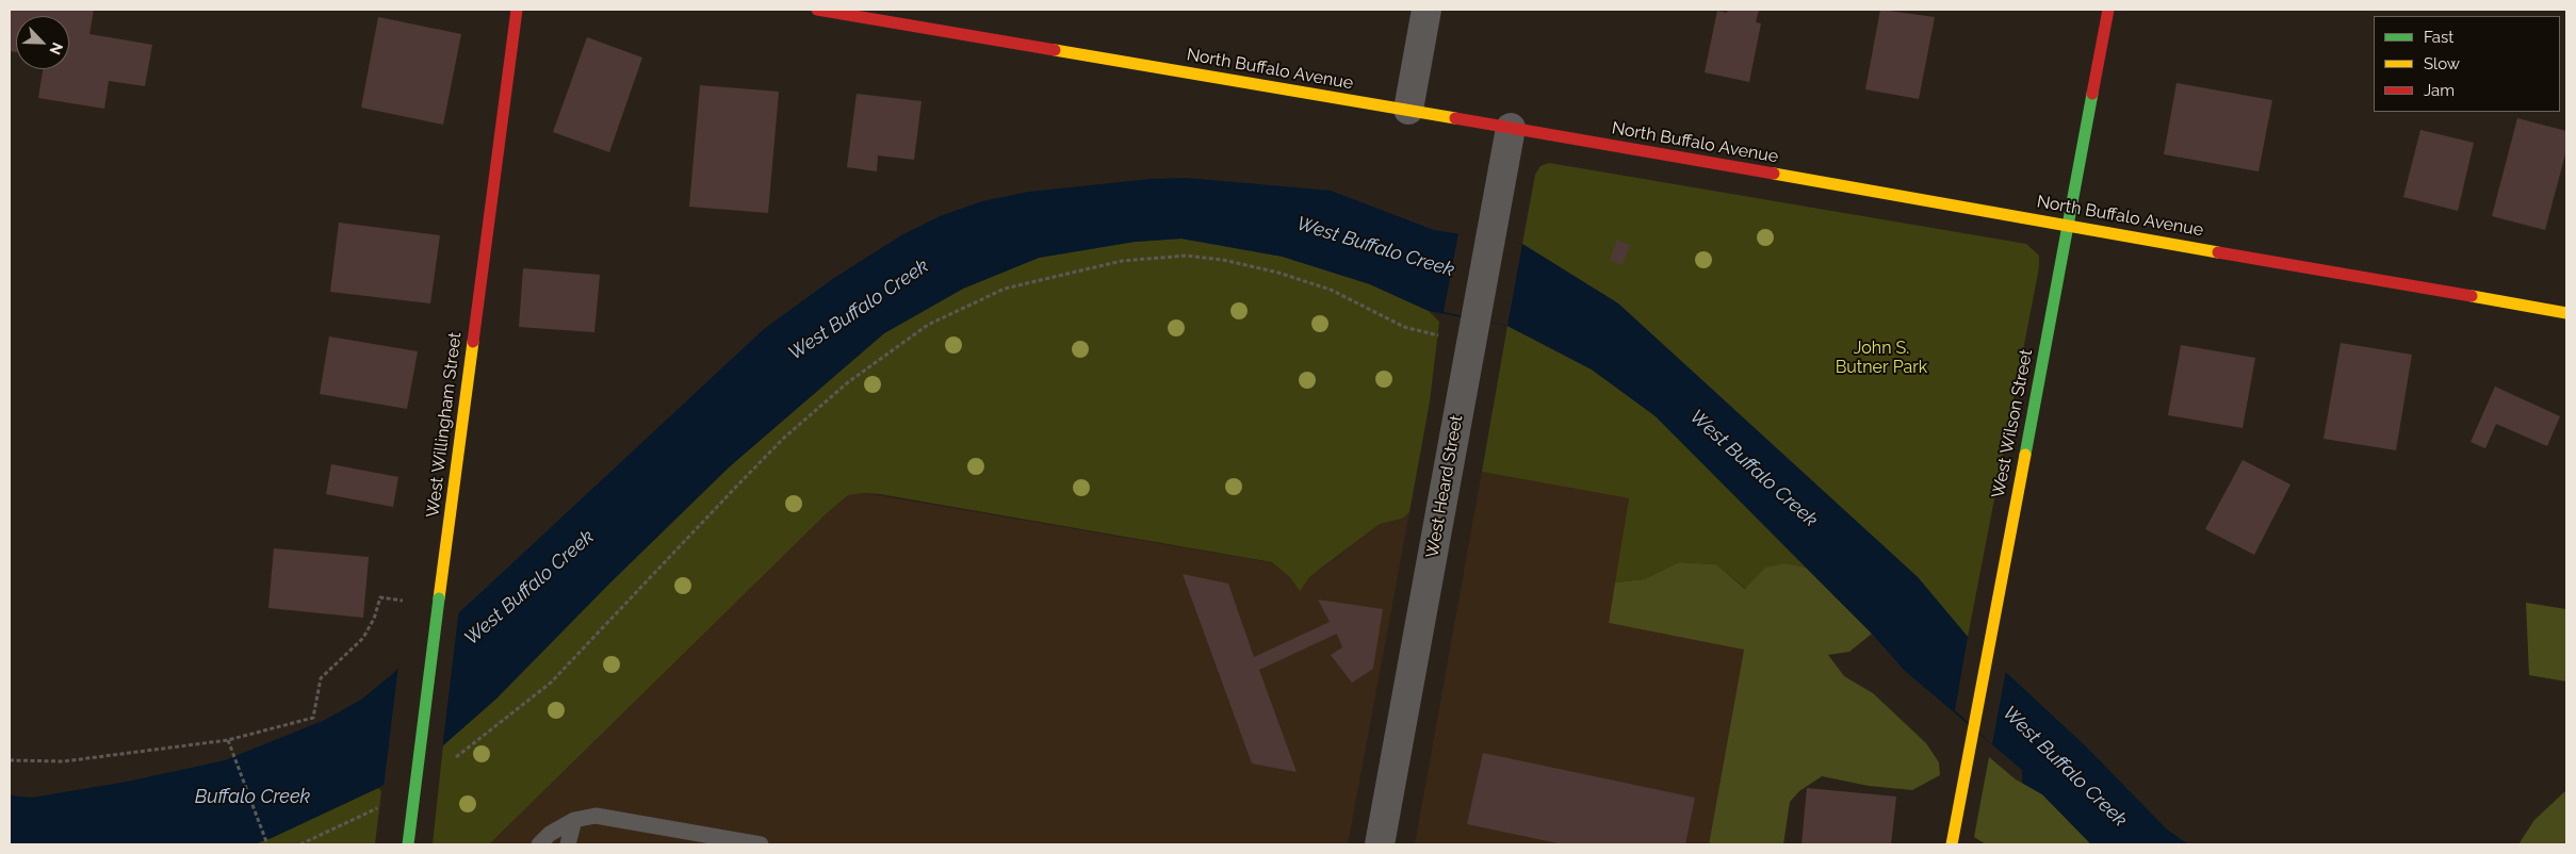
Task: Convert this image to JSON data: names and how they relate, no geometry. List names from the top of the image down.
{
  "streets": {
    "street": [
      "North Buffalo Avenue",
      "West Wilson Street",
      "West Willingham Street",
      "West Heard Street"
    ]
  },
  "crossings": [
    ["North Buffalo Avenue", "West Wilson Street"],
    ["North Buffalo Avenue", "West Heard Street"]
  ],
  "water": ["West Buffalo Creek", "Buffalo Creek"],
  "parks": ["John S. Butner Park"],
  "legend": ["Fast", "Slow", "Jam"],
  "north": "bottom right"
}
